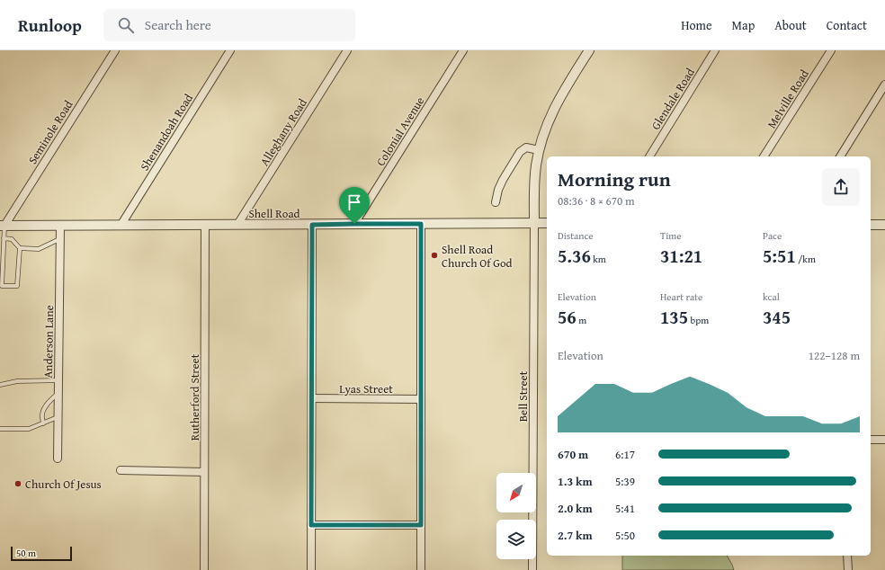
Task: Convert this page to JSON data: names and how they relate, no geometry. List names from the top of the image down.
{
  "streets": {
    "street": [
      "Glendale Road",
      "Melville Road",
      "Colonial Avenue",
      "Seminole Road",
      "Shenandoah Road",
      "Alleghany Road",
      "Shell Road",
      "Anderson Lane",
      "Lyas Street",
      "Bell Street",
      "Rutherford Street"
    ]
  },
  "crossings": [
    ["Colonial Avenue", "Shell Road"],
    ["Seminole Road", "Shell Road"],
    ["Shenandoah Road", "Shell Road"],
    ["Alleghany Road", "Shell Road"],
    ["Shell Road", "Anderson Lane"],
    ["Shell Road", "Bell Street"],
    ["Shell Road", "Rutherford Street"]
  ],
  "places": ["Shell Road Church Of God", "Church Of Jesus"],
  "scale_bar": "50 m",
  "north": "bottom left",
  "page": {
    "header": "Runloop",
    "search": "Search here",
    "nav": [
      "Home",
      "Map",
      "About",
      "Contact"
    ],
    "heading": ["Morning run", "08:36 · 8 × 670 m"],
    "stats": [
      ["Distance", "5.36 km"],
      ["Time", "31:21"],
      ["Pace", "5:51 /km"],
      ["Elevation", "56 m"],
      ["Heart rate", "135 bpm"],
      ["kcal", "345"]
    ],
    "chart": ["Elevation", "122–128 m"],
    "list": [
      {
        "name": "670 m",
        "note": "6:17"
      },
      {
        "name": "1.3 km",
        "note": "5:39"
      },
      {
        "name": "2.0 km",
        "note": "5:41"
      },
      {
        "name": "2.7 km",
        "note": "5:50"
      }
    ],
    "scale": "50 m"
  }
}
